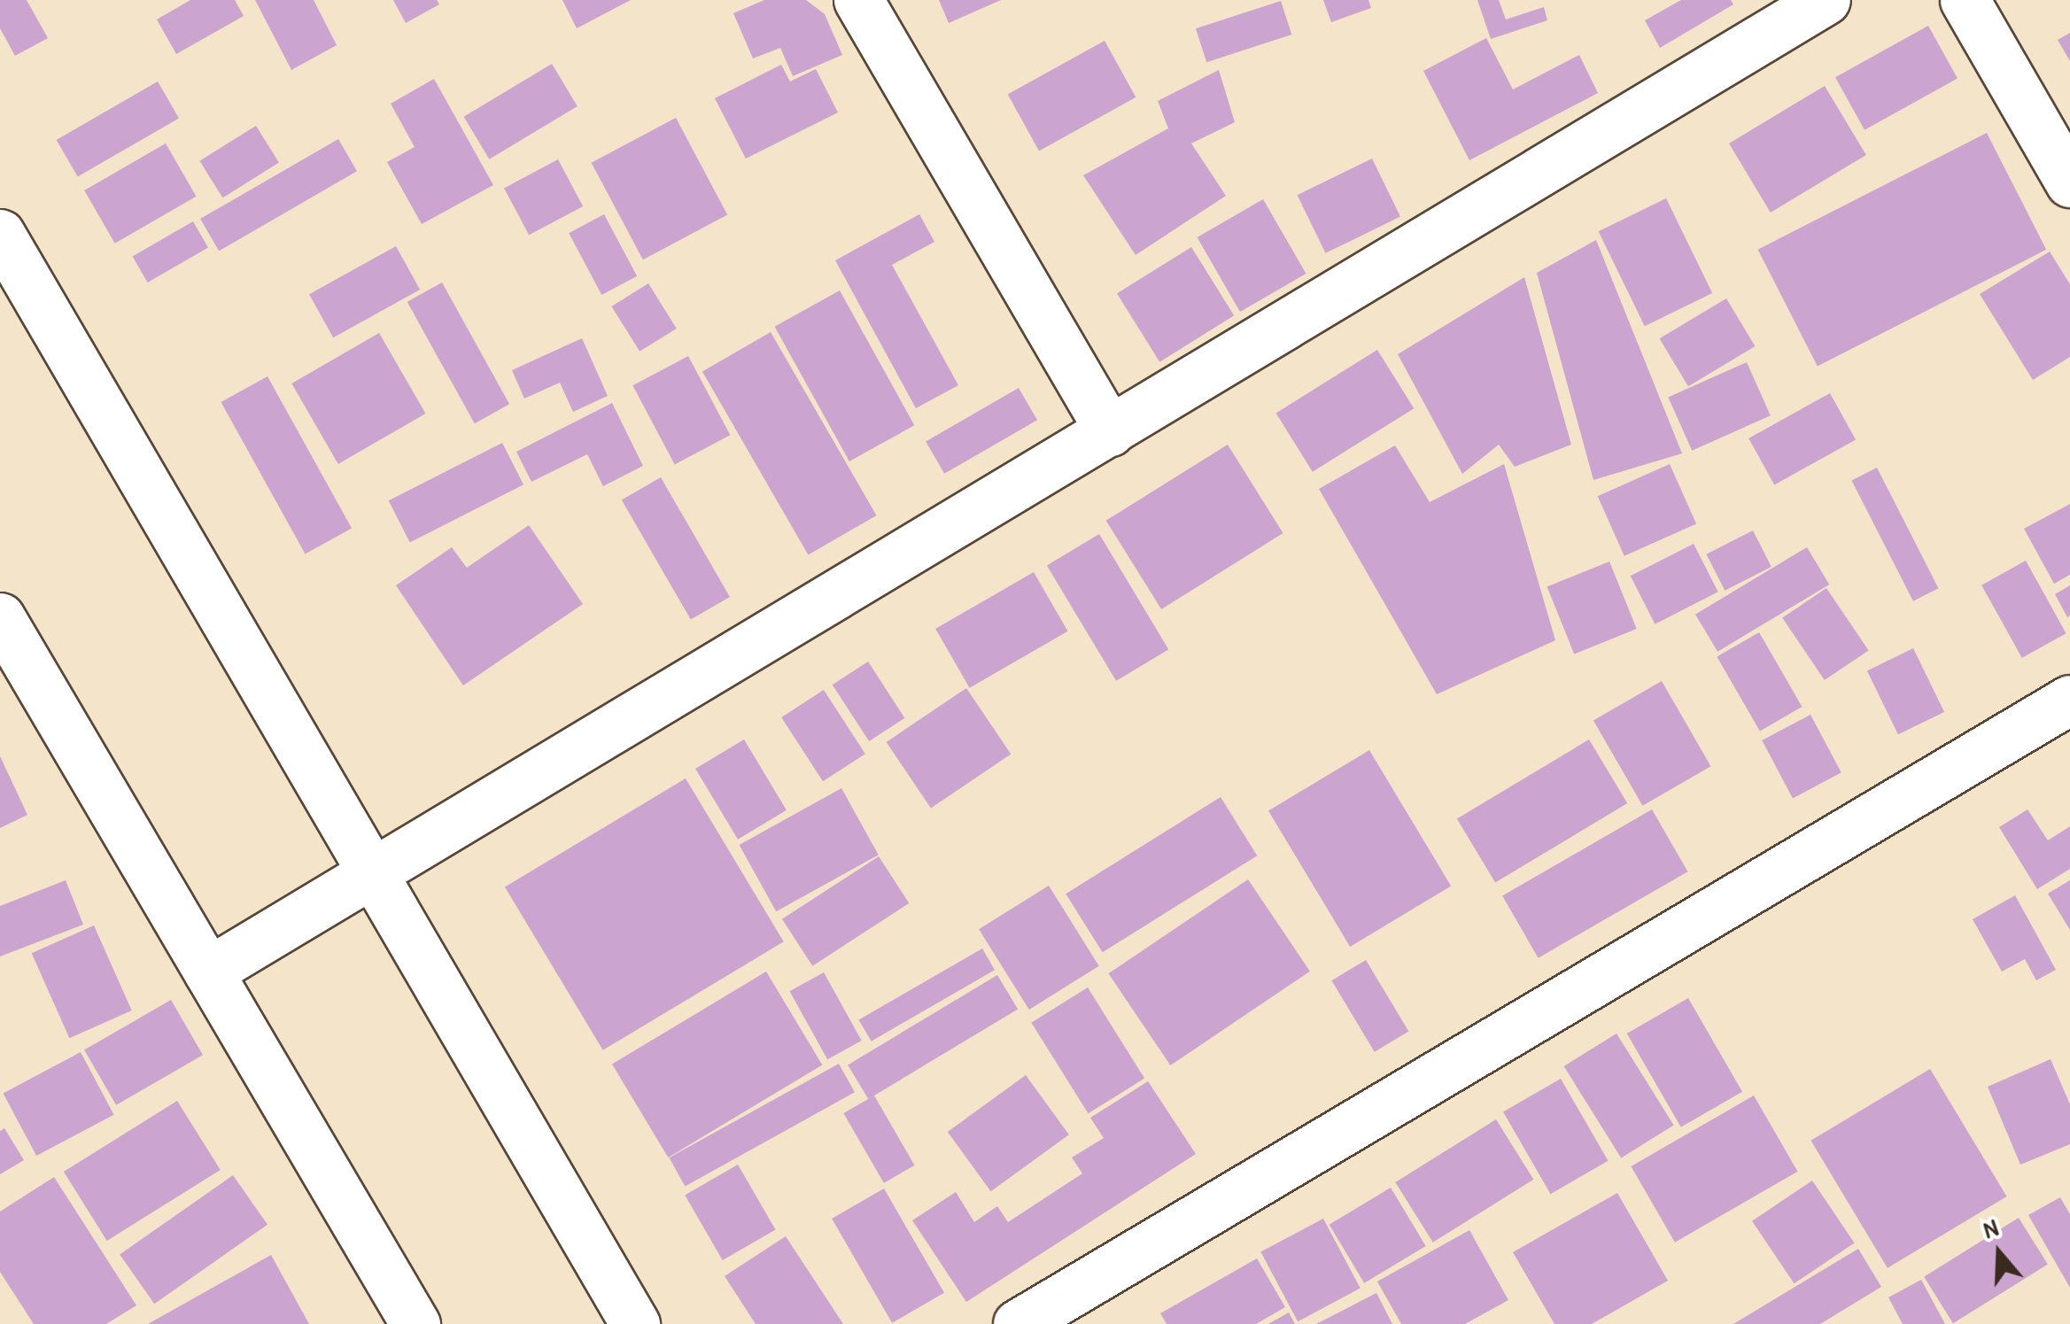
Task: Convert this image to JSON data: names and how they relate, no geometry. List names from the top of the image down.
{
  "north": "top"
}
